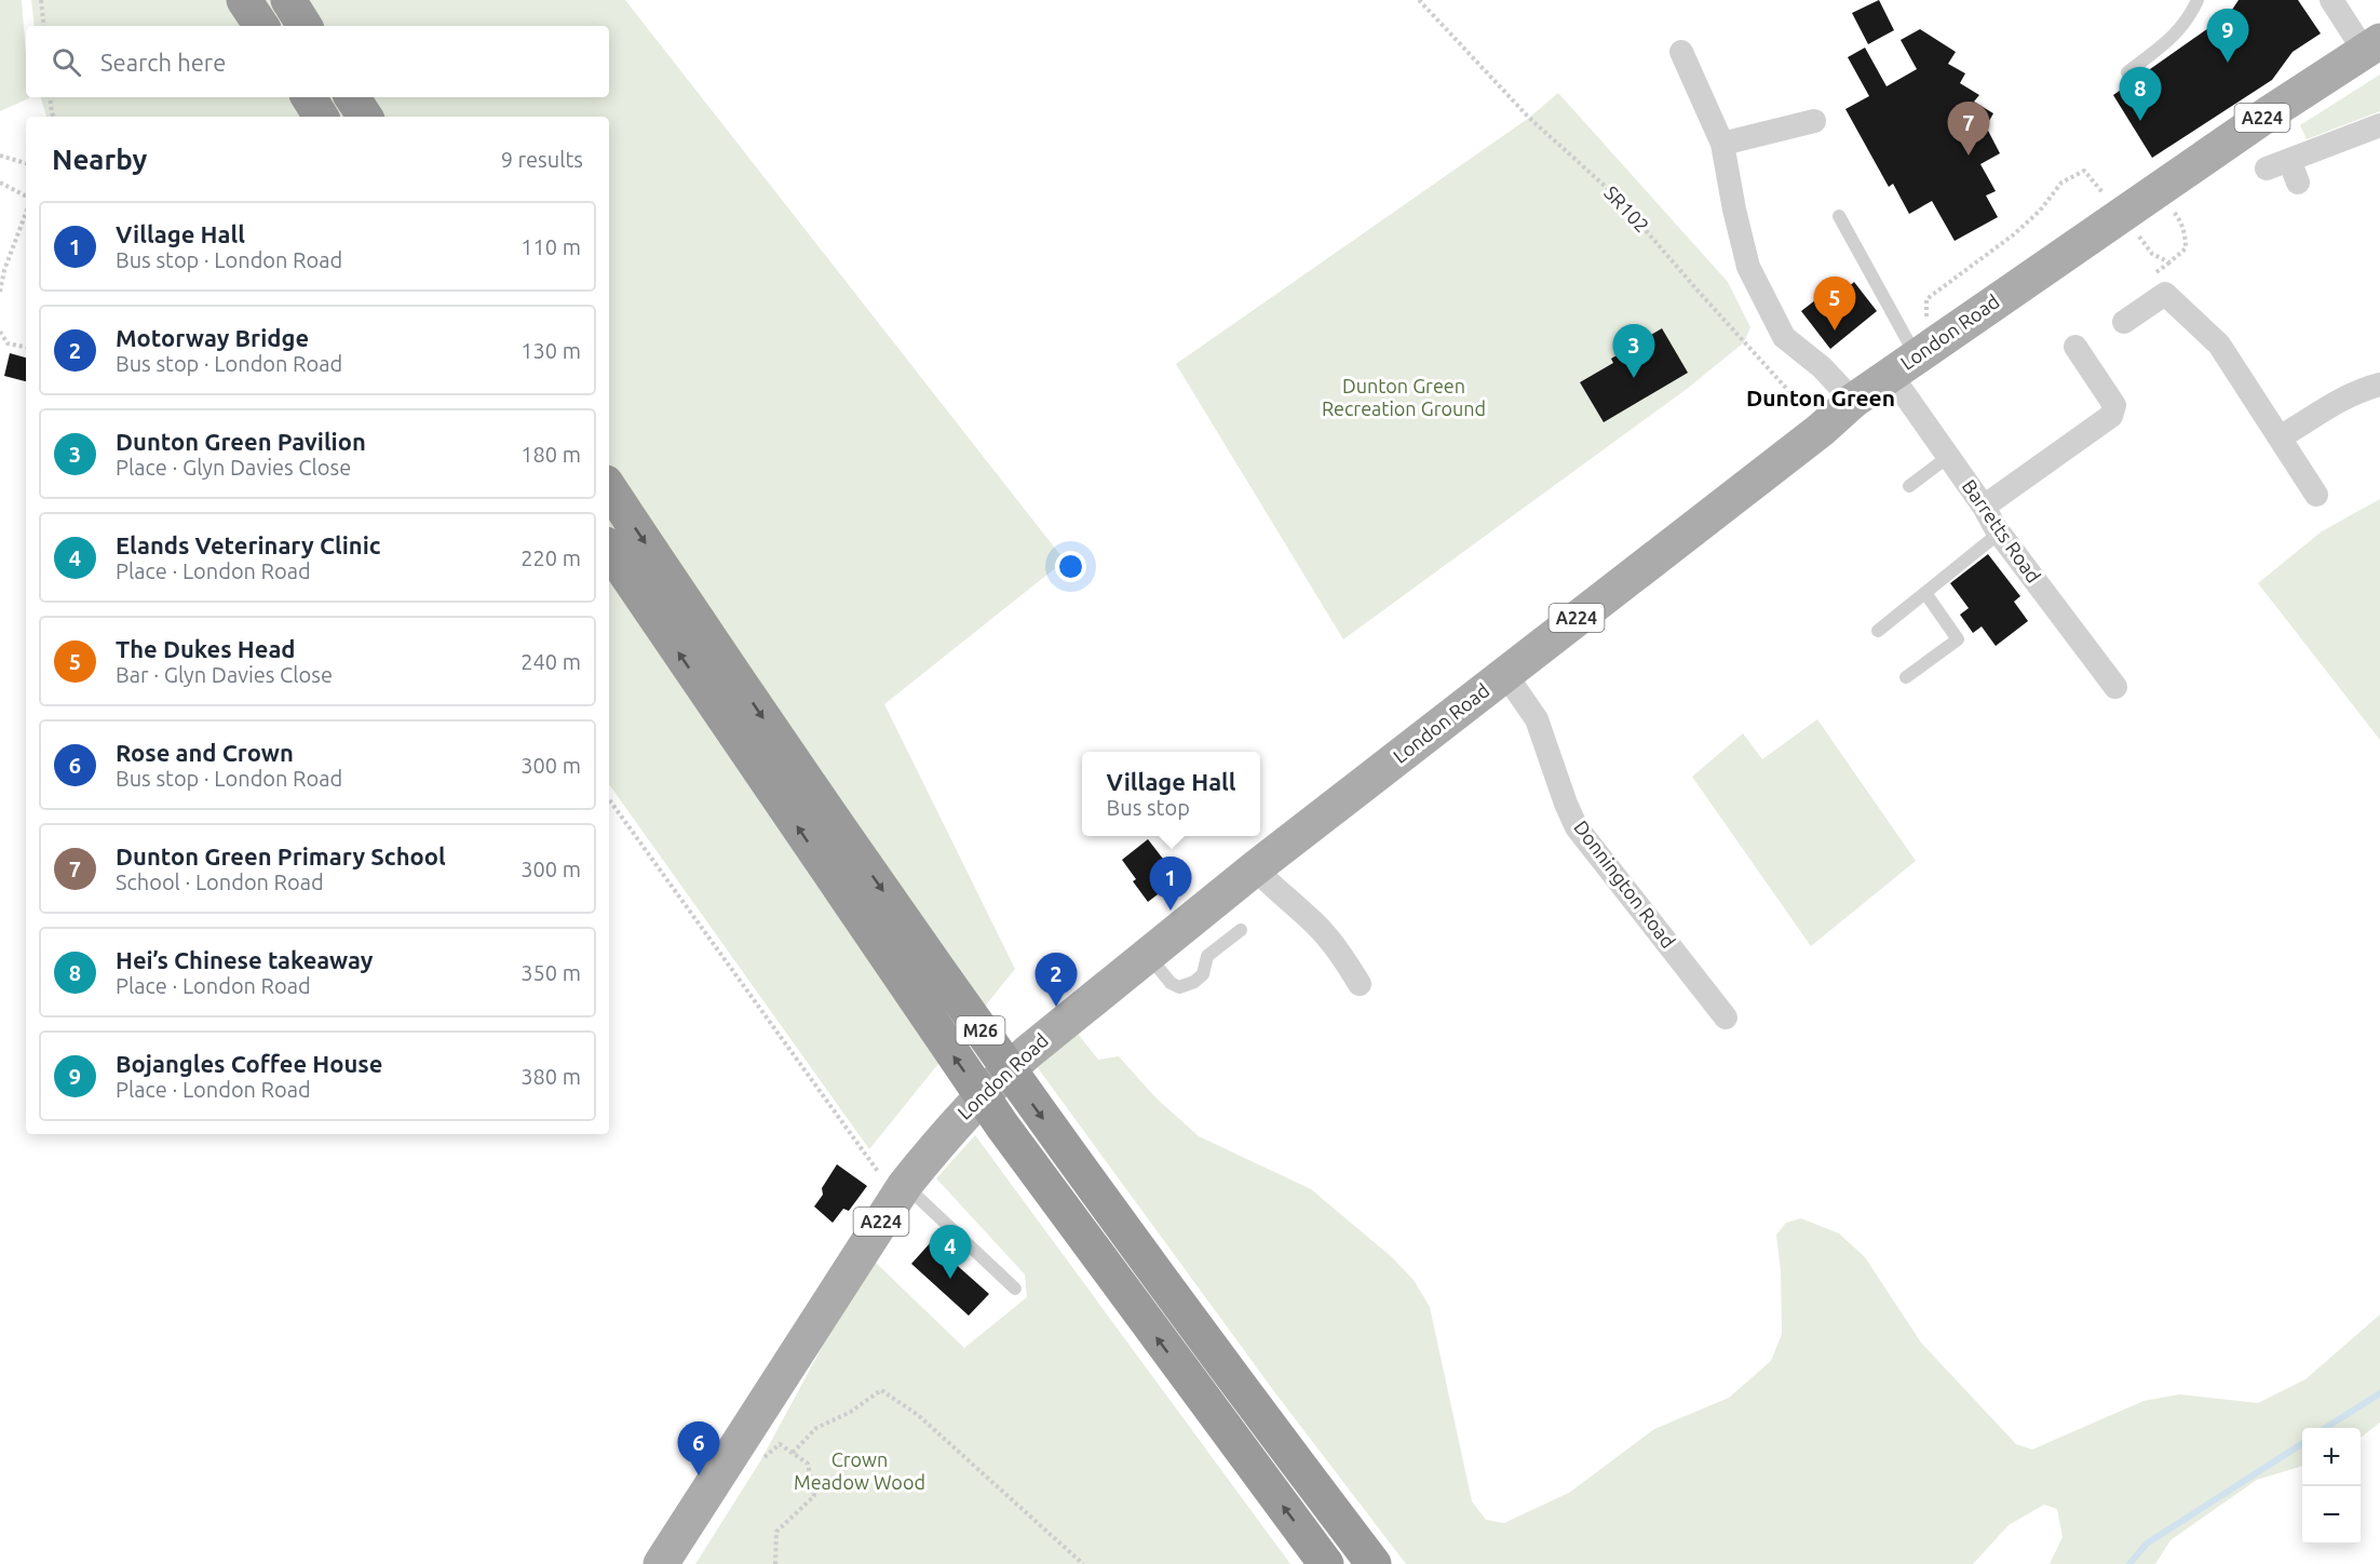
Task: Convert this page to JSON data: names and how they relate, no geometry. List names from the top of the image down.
{
  "streets": {
    "highway": ["M26"],
    "main road": ["A224", "London Road"],
    "street": ["Barretts Road", "Donnington Road"],
    "path": ["SR102"]
  },
  "crossings": [
    ["SR102", "London Road"],
    ["London Road", "Barretts Road"],
    ["London Road", "Donnington Road"]
  ],
  "districts": ["Dunton Green"],
  "parks": ["Dunton Green Recreation Ground", "Crown Meadow Wood"],
  "page": {
    "pins": [
      "9",
      "8",
      "7",
      "5",
      "3",
      "1",
      "2",
      "4",
      "6"
    ],
    "search": "Search here",
    "heading": ["Nearby", "9 results"],
    "list": [
      {
        "mark": "1",
        "name": "Village Hall",
        "note": "Bus stop · London Road",
        "value": "110 m"
      },
      {
        "mark": "2",
        "name": "Motorway Bridge",
        "note": "Bus stop · London Road",
        "value": "130 m"
      },
      {
        "mark": "3",
        "name": "Dunton Green Pavilion",
        "note": "Place · Glyn Davies Close",
        "value": "180 m"
      },
      {
        "mark": "4",
        "name": "Elands Veterinary Clinic",
        "note": "Place · London Road",
        "value": "220 m"
      },
      {
        "mark": "5",
        "name": "The Dukes Head",
        "note": "Bar · Glyn Davies Close",
        "value": "240 m"
      },
      {
        "mark": "6",
        "name": "Rose and Crown",
        "note": "Bus stop · London Road",
        "value": "300 m"
      },
      {
        "mark": "7",
        "name": "Dunton Green Primary School",
        "note": "School · London Road",
        "value": "300 m"
      },
      {
        "mark": "8",
        "name": "Hei’s Chinese takeaway",
        "note": "Place · London Road",
        "value": "350 m"
      },
      {
        "mark": "9",
        "name": "Bojangles Coffee House",
        "note": "Place · London Road",
        "value": "380 m"
      }
    ],
    "popup": ["Village Hall", "Bus stop"],
    "map_buttons": ["+", "−"]
  }
}
